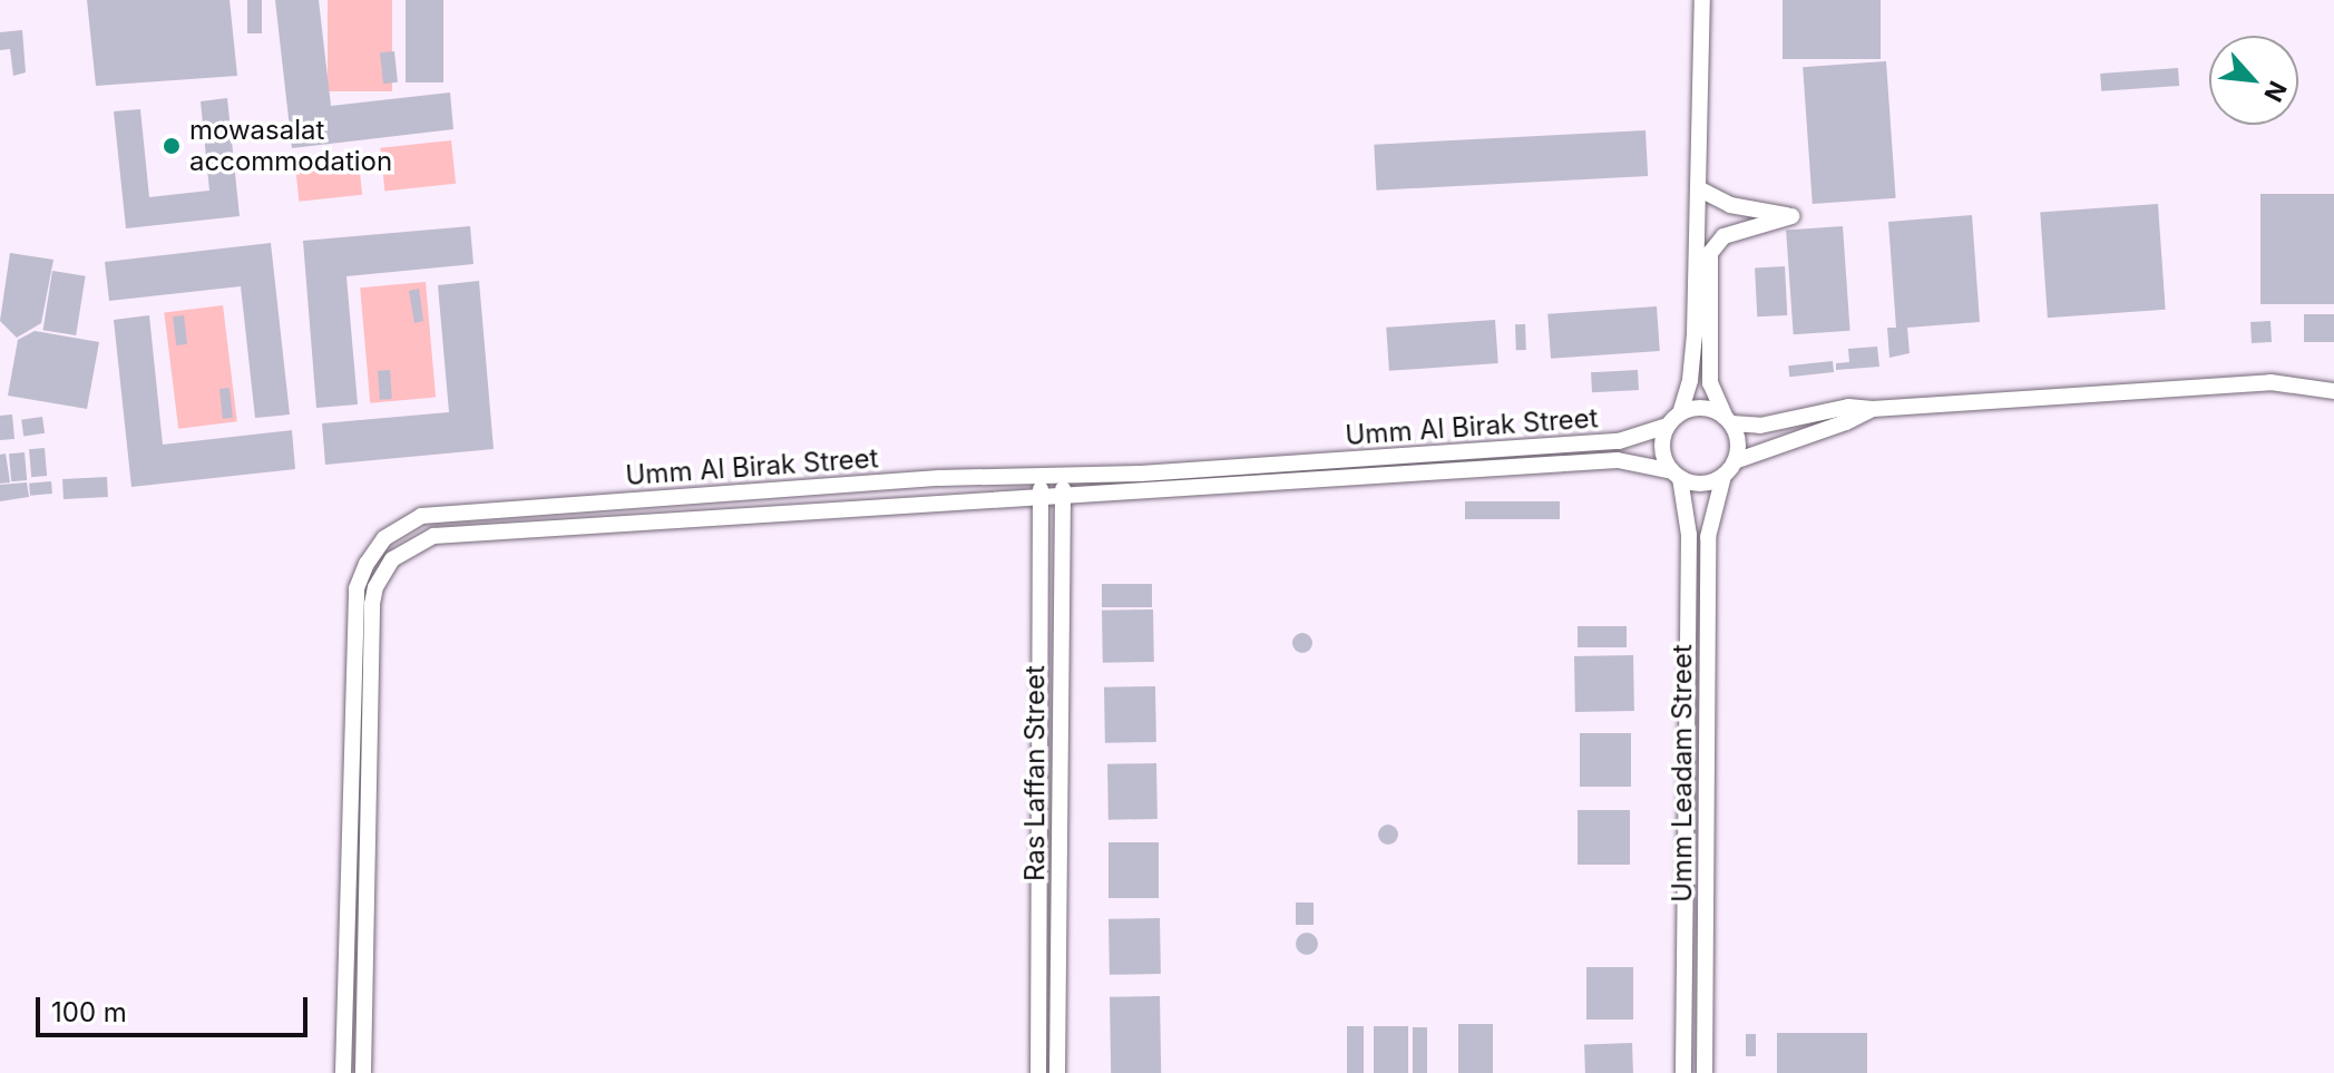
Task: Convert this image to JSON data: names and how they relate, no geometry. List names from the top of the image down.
{
  "streets": {
    "street": ["Umm Al Birak Street", "Ras Laffan Street", "Umm Leadam Street"]
  },
  "crossings": [
    ["Umm Al Birak Street", "Ras Laffan Street"],
    ["Umm Al Birak Street", "Umm Leadam Street"]
  ],
  "places": ["mowasalat accommodation"],
  "scale_bar": "100 m",
  "north": "bottom right"
}
